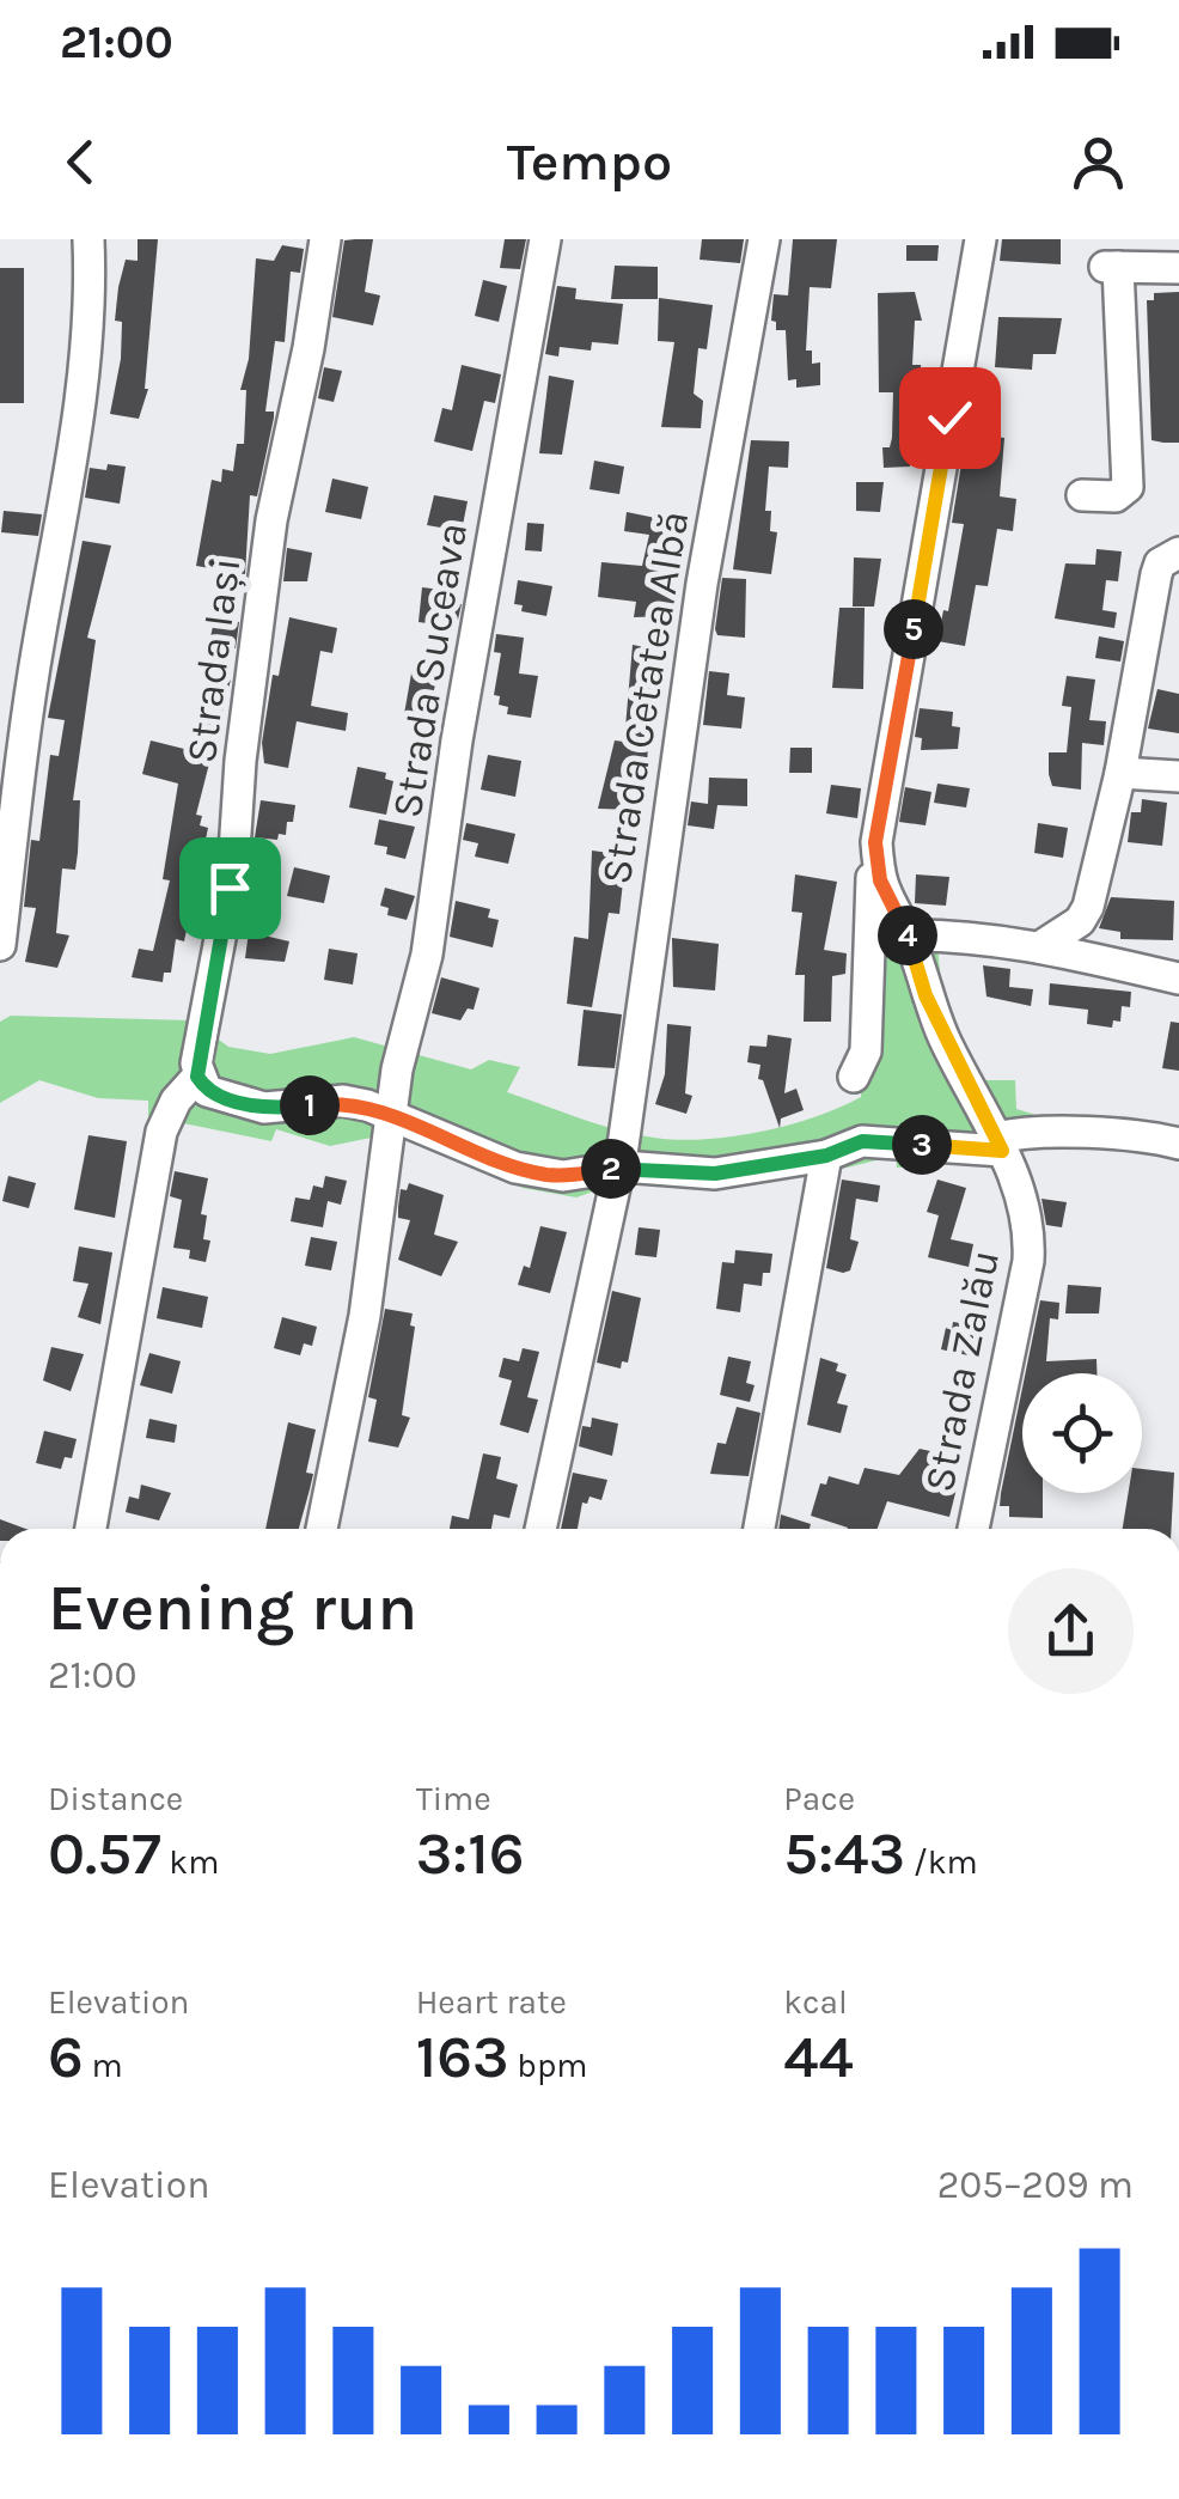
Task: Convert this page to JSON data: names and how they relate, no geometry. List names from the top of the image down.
{
  "streets": {
    "street": [
      "Strada Iași",
      "Strada Suceava",
      "Strada Cetatea Albă",
      "Strada Zalău"
    ]
  },
  "page": {
    "status": "21:00",
    "header": "Tempo",
    "pins": [
      "5",
      "4",
      "1",
      "3",
      "2"
    ],
    "heading": ["Evening run", "21:00"],
    "stats": [
      ["Distance", "0.57 km"],
      ["Time", "3:16"],
      ["Pace", "5:43 /km"],
      ["Elevation", "6 m"],
      ["Heart rate", "163 bpm"],
      ["kcal", "44"]
    ],
    "chart": ["Elevation", "205–209 m"]
  }
}
